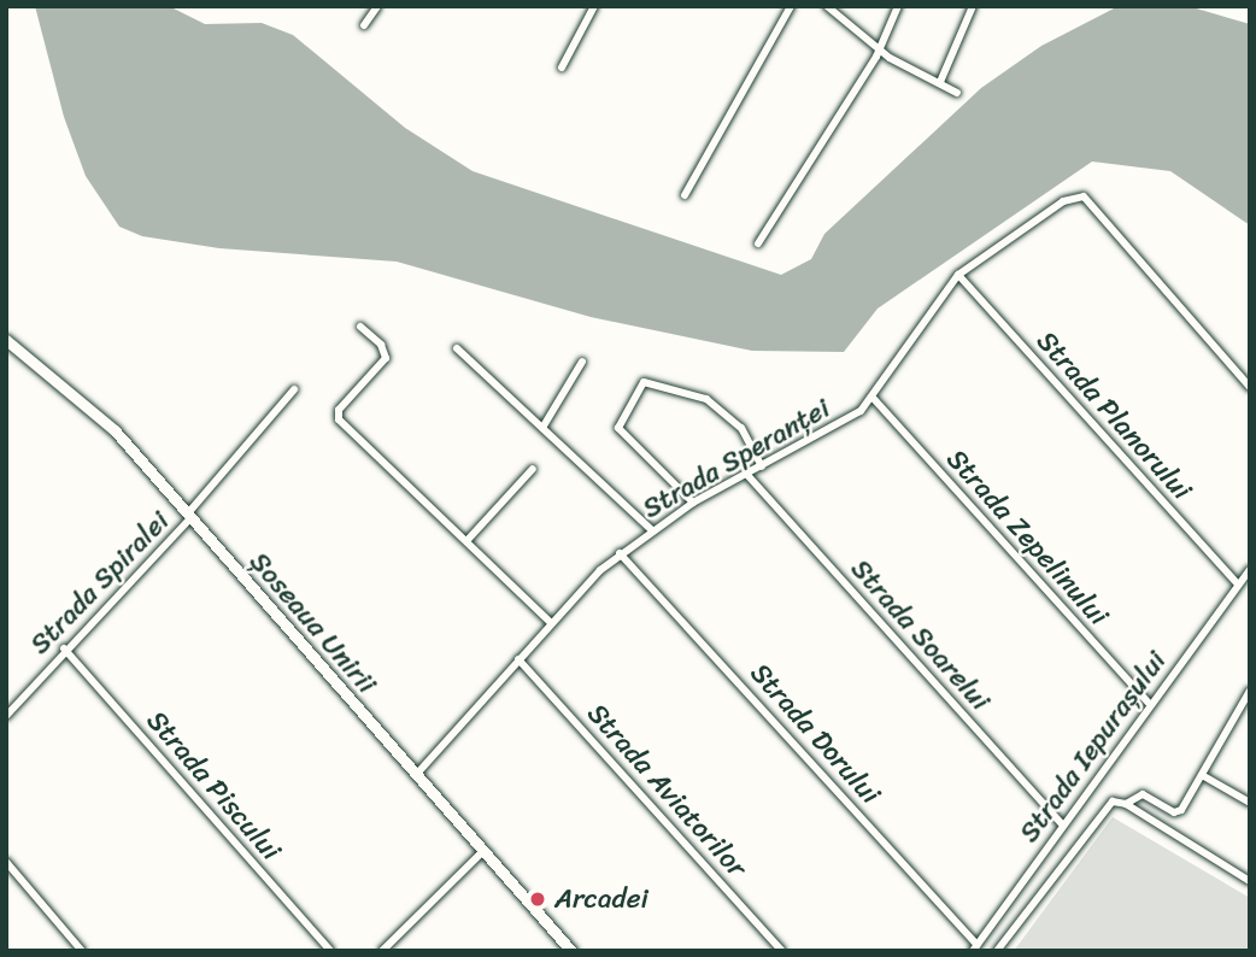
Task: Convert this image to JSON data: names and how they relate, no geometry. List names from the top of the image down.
{
  "streets": {
    "main road": ["Șoseaua Unirii"],
    "street": [
      "Strada Planorului",
      "Strada Speranței",
      "Strada Zepelinului",
      "Strada Spiralei",
      "Strada Soarelui",
      "Strada Dorului",
      "Strada Iepurașului",
      "Strada Piscului",
      "Strada Aviatorilor"
    ]
  },
  "crossings": [
    ["Strada Planorului", "Strada Speranței"],
    ["Strada Planorului", "Strada Iepurașului"],
    ["Strada Speranței", "Strada Zepelinului"],
    ["Strada Speranței", "Șoseaua Unirii"],
    ["Strada Speranței", "Strada Soarelui"],
    ["Strada Speranței", "Strada Dorului"],
    ["Strada Speranței", "Strada Aviatorilor"],
    ["Strada Zepelinului", "Strada Iepurașului"],
    ["Strada Spiralei", "Șoseaua Unirii"],
    ["Strada Spiralei", "Strada Piscului"],
    ["Strada Soarelui", "Strada Iepurașului"],
    ["Strada Dorului", "Strada Iepurașului"]
  ],
  "places": ["Arcadei"]
}
